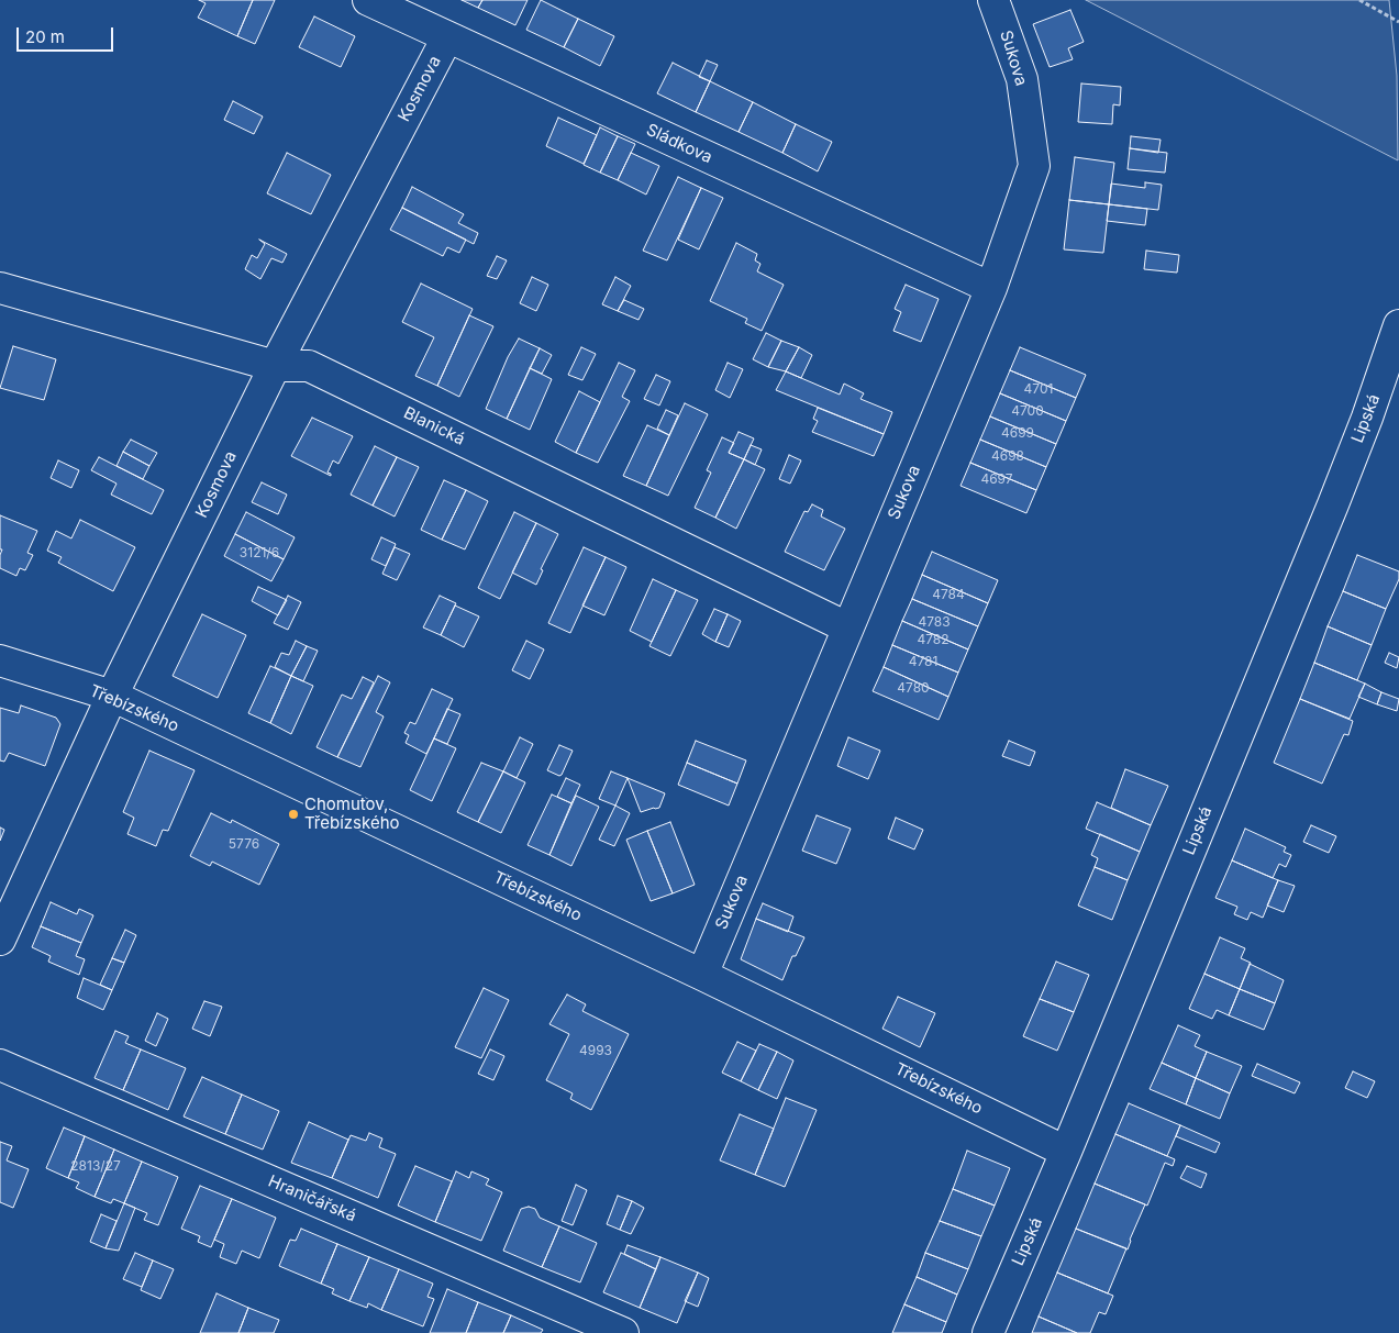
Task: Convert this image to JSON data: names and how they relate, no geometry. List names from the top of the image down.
{
  "streets": {
    "street": [
      "Sukova",
      "Kosmova",
      "Sládkova",
      "Lipská",
      "Blanická",
      "Třebízského",
      "Hraničářská"
    ]
  },
  "crossings": [
    ["Sukova", "Sládkova"],
    ["Sukova", "Blanická"],
    ["Sukova", "Třebízského"],
    ["Kosmova", "Sládkova"],
    ["Kosmova", "Blanická"],
    ["Kosmova", "Třebízského"],
    ["Lipská", "Třebízského"]
  ],
  "places": ["Chomutov, Třebízského"],
  "house_numbers": [
    "4701",
    "4700",
    "4699",
    "4698",
    "4697",
    "3121/6",
    "4784",
    "4783",
    "4782",
    "4781",
    "4780",
    "5776",
    "4993",
    "2813/27"
  ],
  "scale_bar": "20 m"
}
